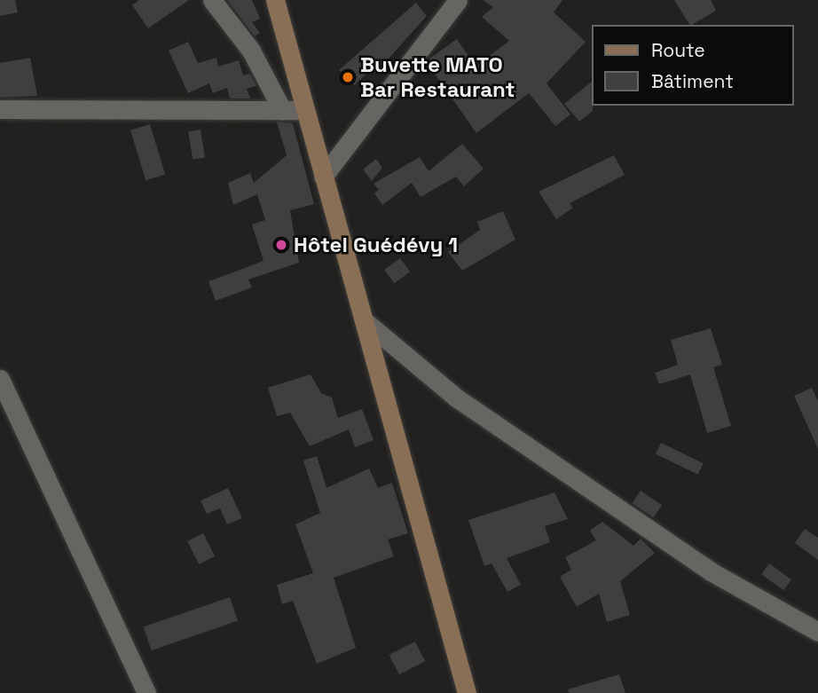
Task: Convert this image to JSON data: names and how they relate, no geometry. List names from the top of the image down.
{
  "places": ["Buvette MATO Bar Restaurant", "Hôtel Guédévy 1"],
  "legend": ["Route", "Bâtiment"]
}
